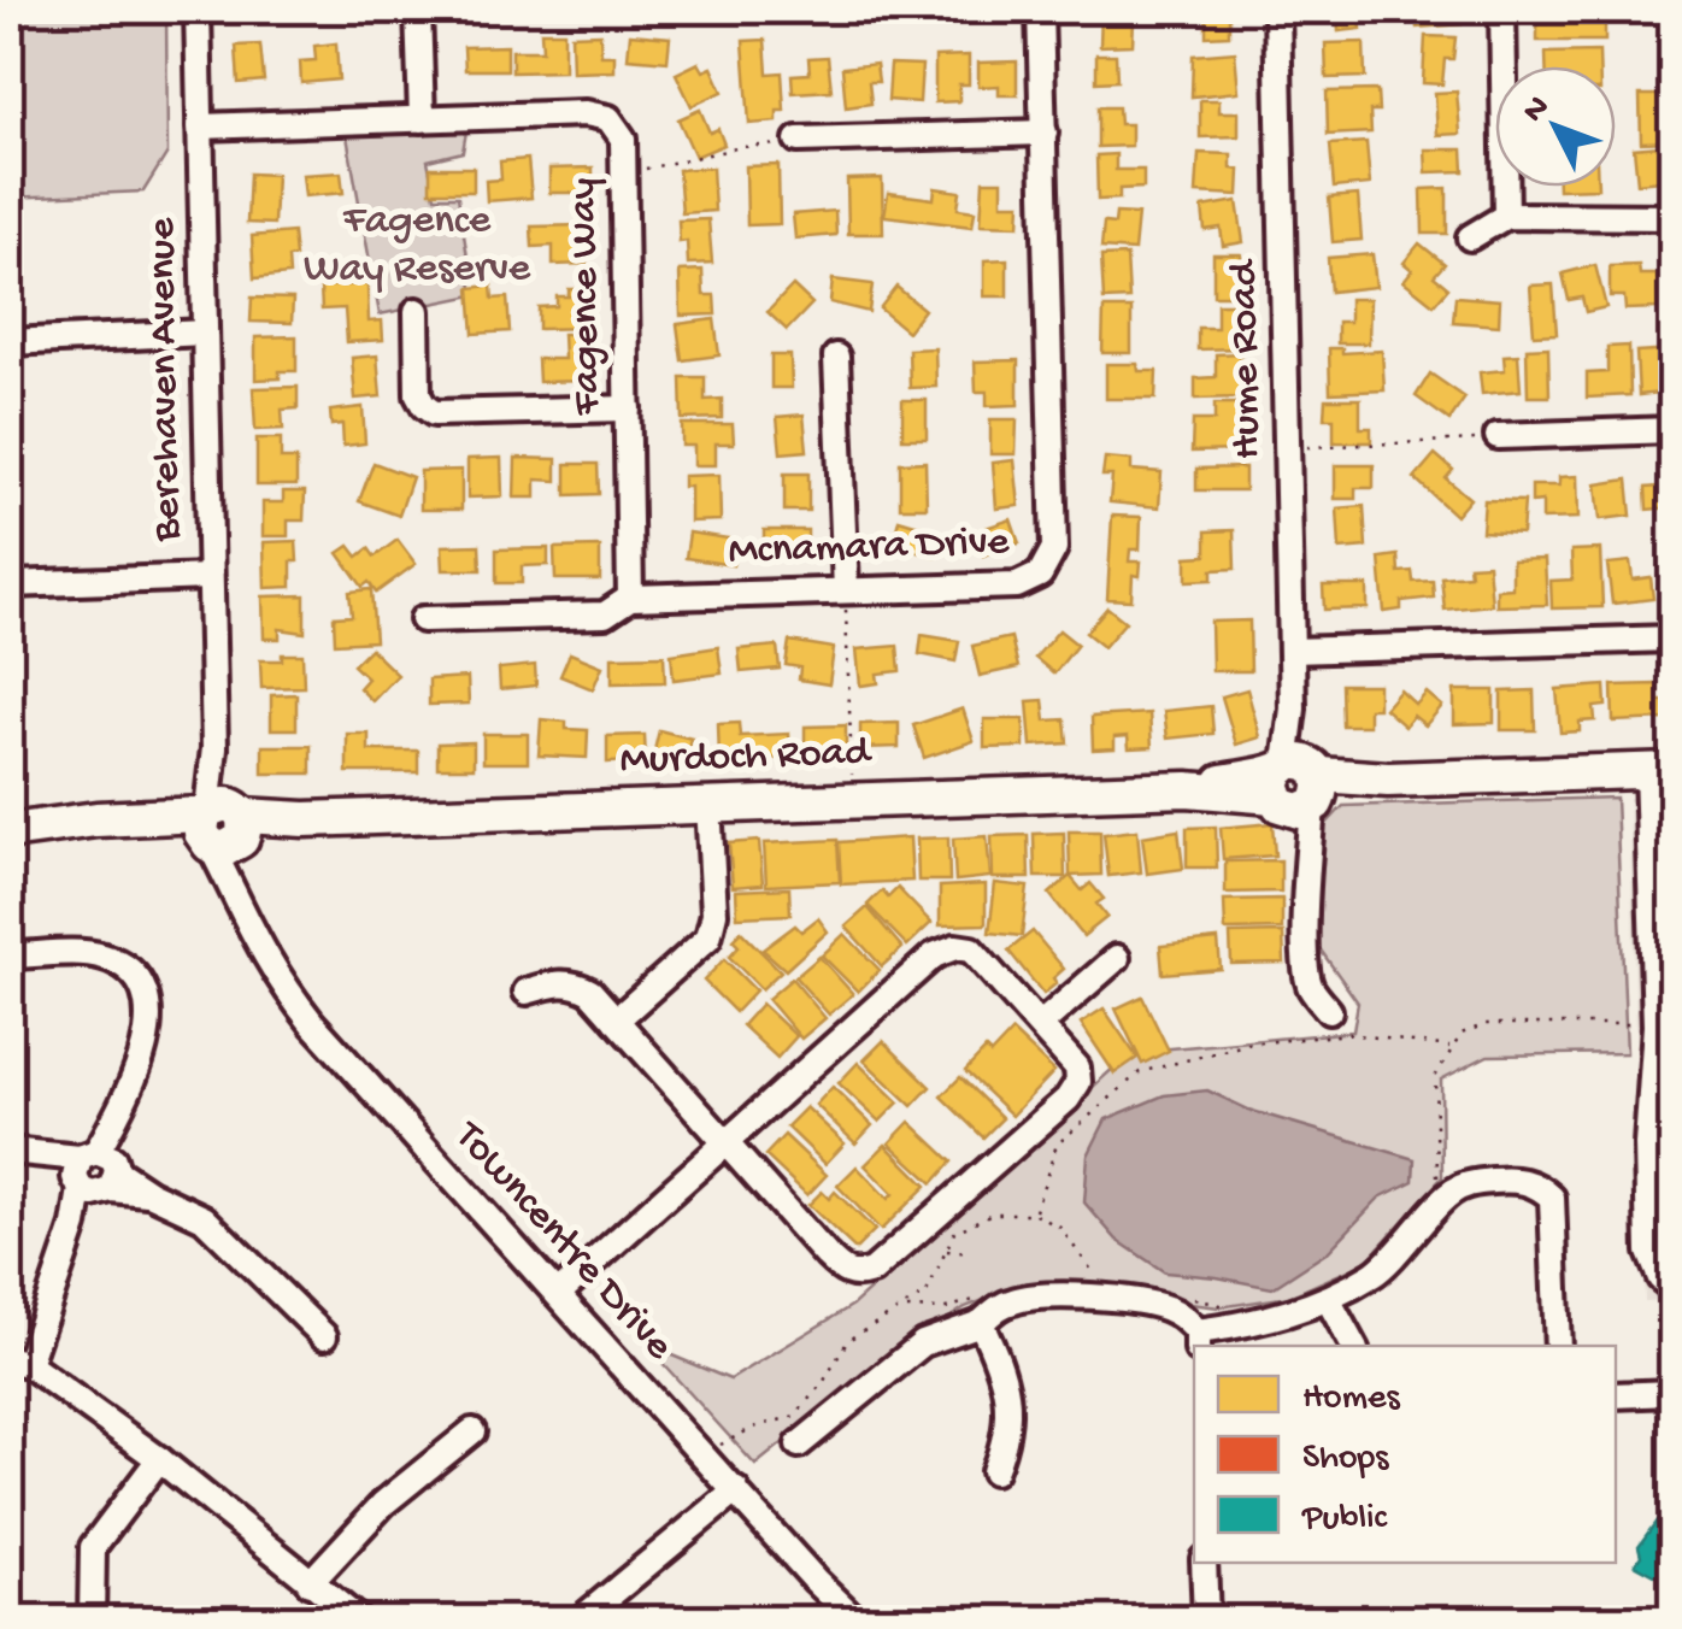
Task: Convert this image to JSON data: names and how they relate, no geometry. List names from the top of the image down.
{
  "streets": {
    "main road": ["Murdoch Road"],
    "street": [
      "Fagence Way",
      "Hume Road",
      "Berehaven Avenue",
      "Mcnamara Drive",
      "Towncentre Drive"
    ]
  },
  "crossings": [
    ["Fagence Way", "Berehaven Avenue"],
    ["Fagence Way", "Mcnamara Drive"],
    ["Hume Road", "Murdoch Road"],
    ["Berehaven Avenue", "Murdoch Road"],
    ["Berehaven Avenue", "Towncentre Drive"],
    ["Murdoch Road", "Towncentre Drive"]
  ],
  "parks": ["Fagence Way Reserve"],
  "legend": ["Homes", "Shops", "Public"],
  "north": "top left"
}
